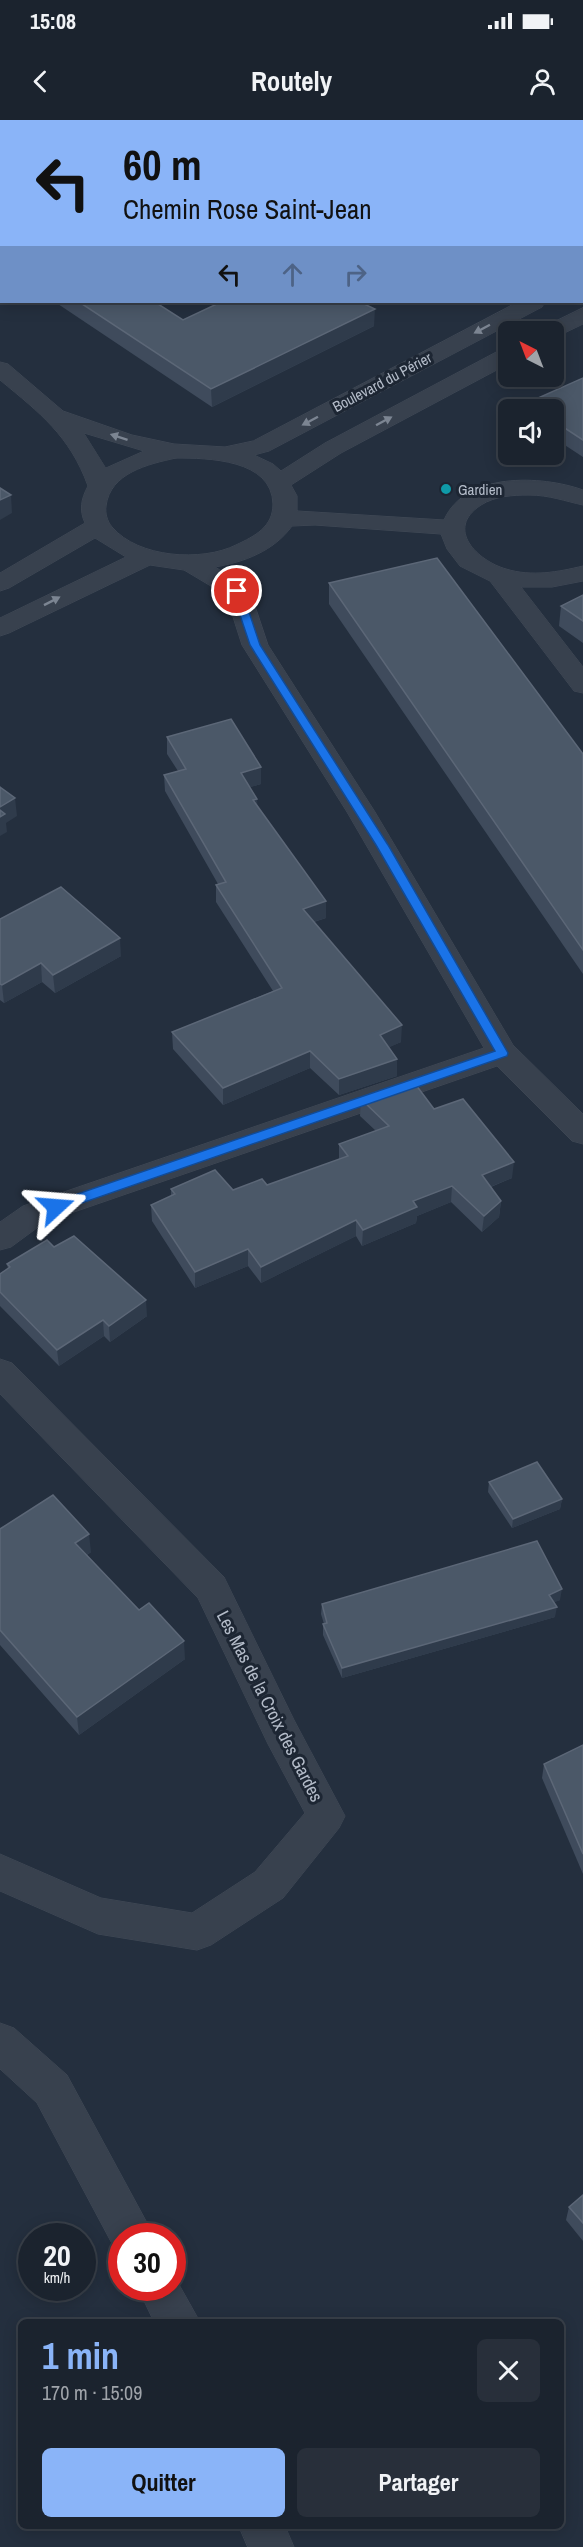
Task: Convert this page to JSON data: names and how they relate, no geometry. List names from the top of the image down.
{
  "streets": {
    "street": ["Boulevard du Périer", "Les Mas de la Croix des Gardes"]
  },
  "places": ["Gardien"],
  "north": "top left",
  "page": {
    "status": "15:08",
    "header": "Routely",
    "turn": ["60 m", "Chemin Rose Saint-Jean"],
    "speed": "20 km/h",
    "limit": "30",
    "heading": ["1 min", "170 m · 15:09"],
    "buttons": ["Quitter", "Partager"]
  }
}
